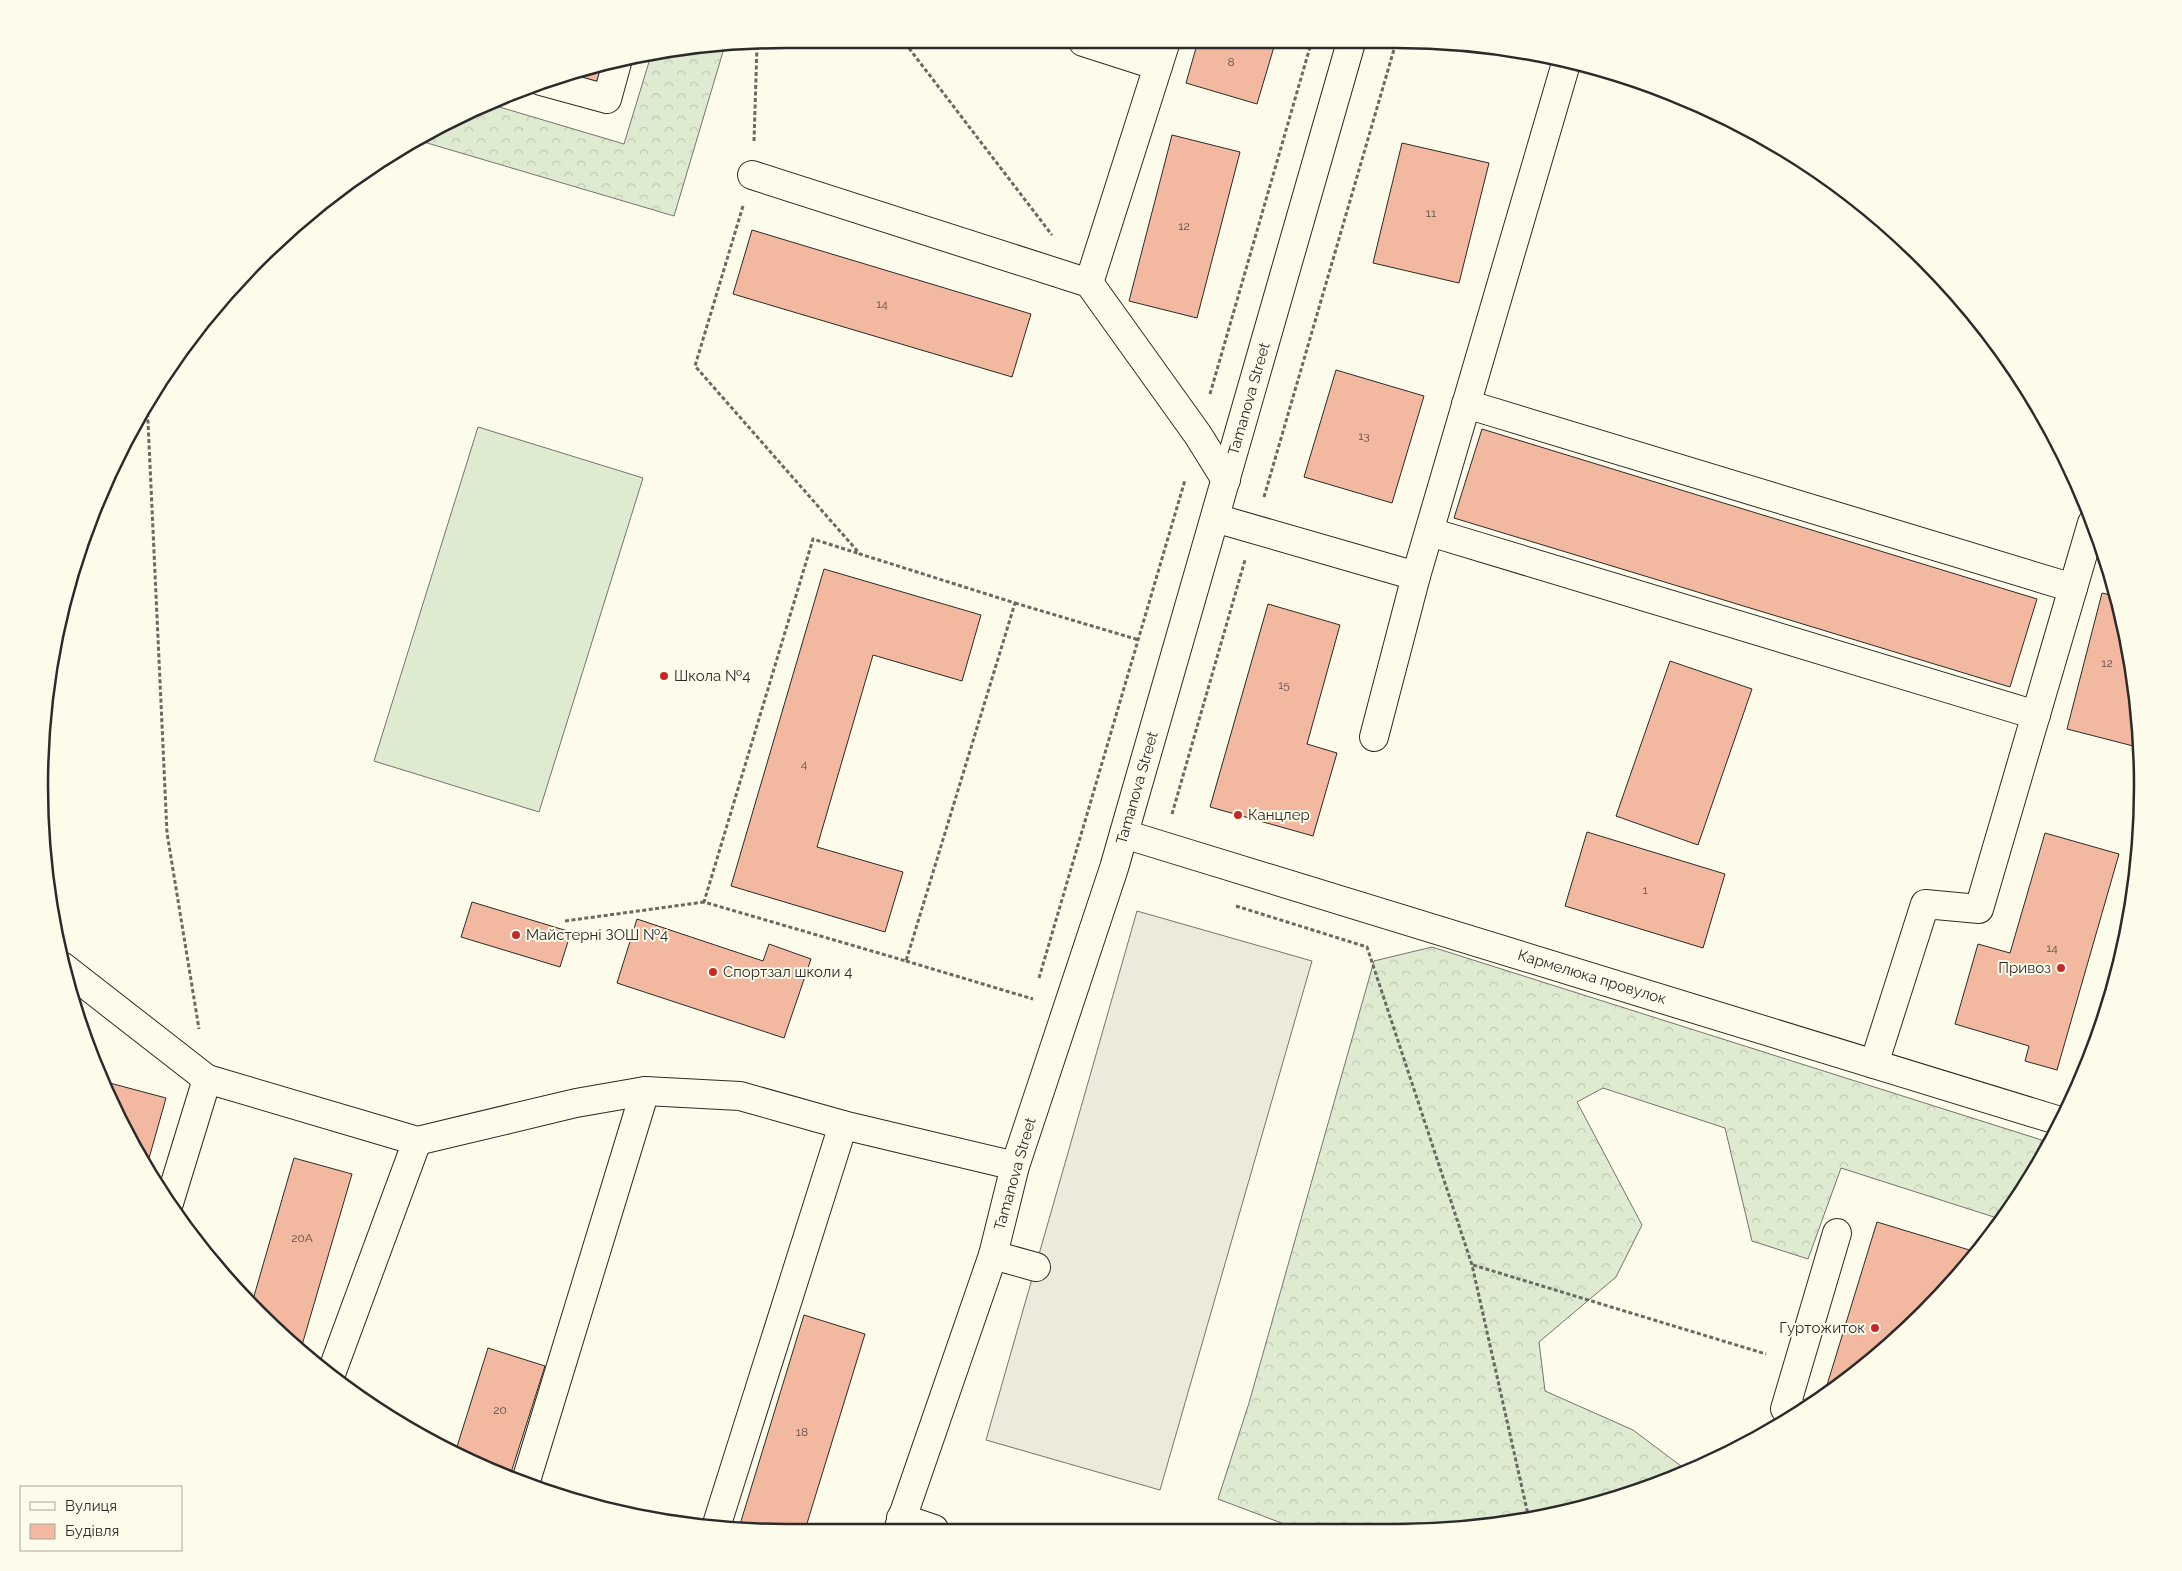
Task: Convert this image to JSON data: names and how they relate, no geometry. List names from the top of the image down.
{
  "streets": {
    "street": ["Tamanova Street", "Кармелюка провулок"]
  },
  "crossings": [
    ["Tamanova Street", "Кармелюка провулок"]
  ],
  "places": [
    "Школа №4",
    "Канцлер",
    "Майстерні ЗОШ №4",
    "Привоз",
    "Спортзал школи 4",
    "Гуртожиток"
  ],
  "house_numbers": [
    "8",
    "11",
    "12",
    "14",
    "13",
    "12",
    "15",
    "4",
    "1",
    "14",
    "20А",
    "20",
    "18"
  ],
  "legend": ["Вулиця", "Будівля"]
}
